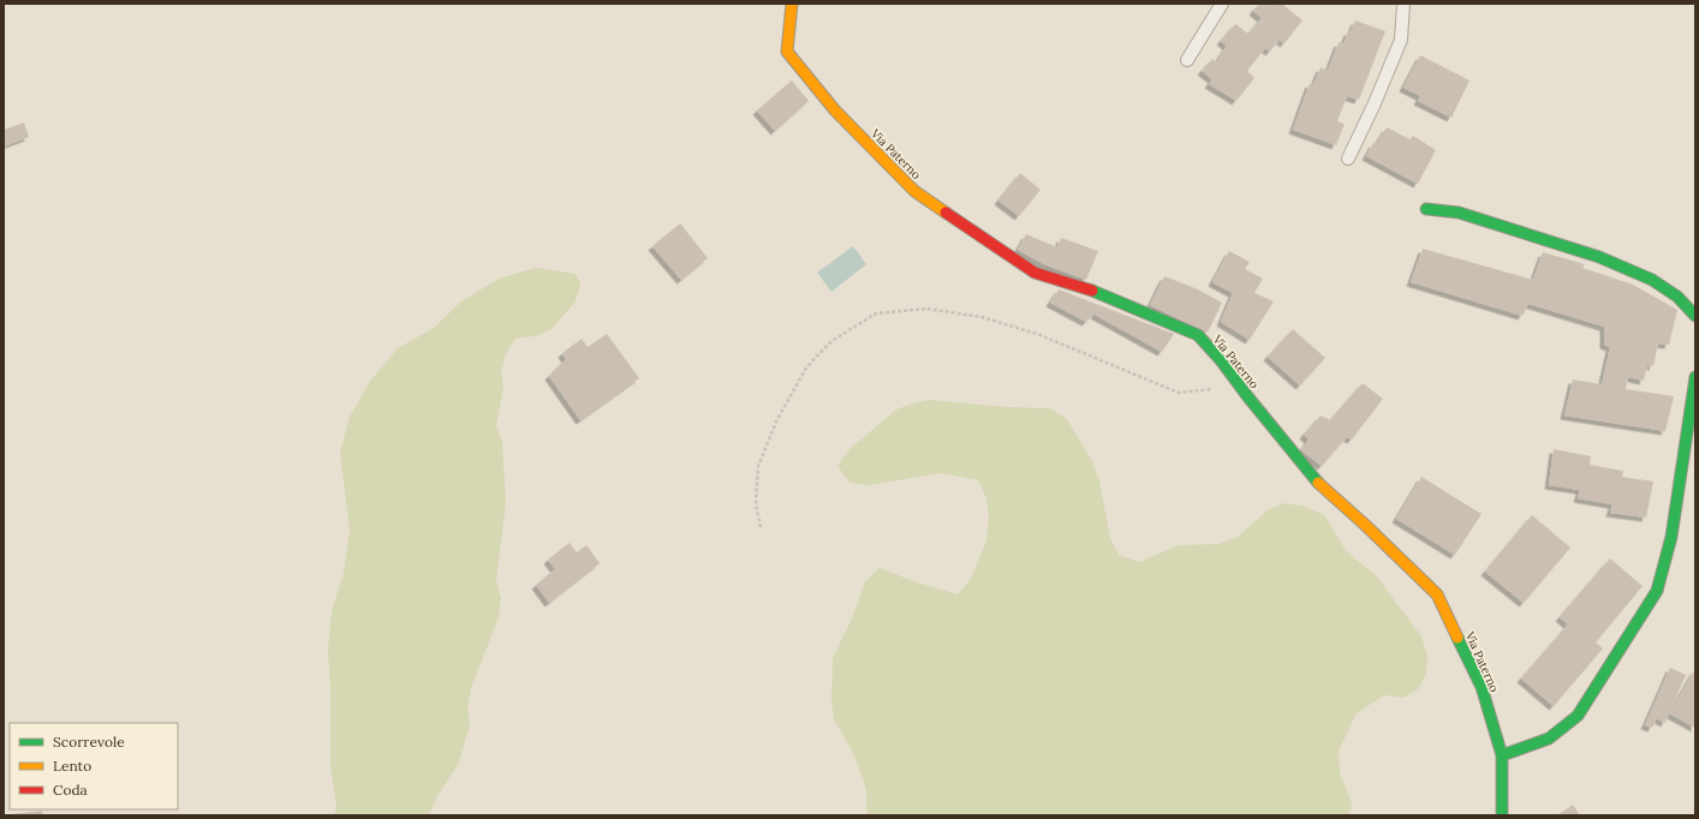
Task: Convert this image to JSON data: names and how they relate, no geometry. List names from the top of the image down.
{
  "streets": {
    "street": ["Via Paterno"]
  },
  "legend": ["Scorrevole", "Lento", "Coda"]
}
